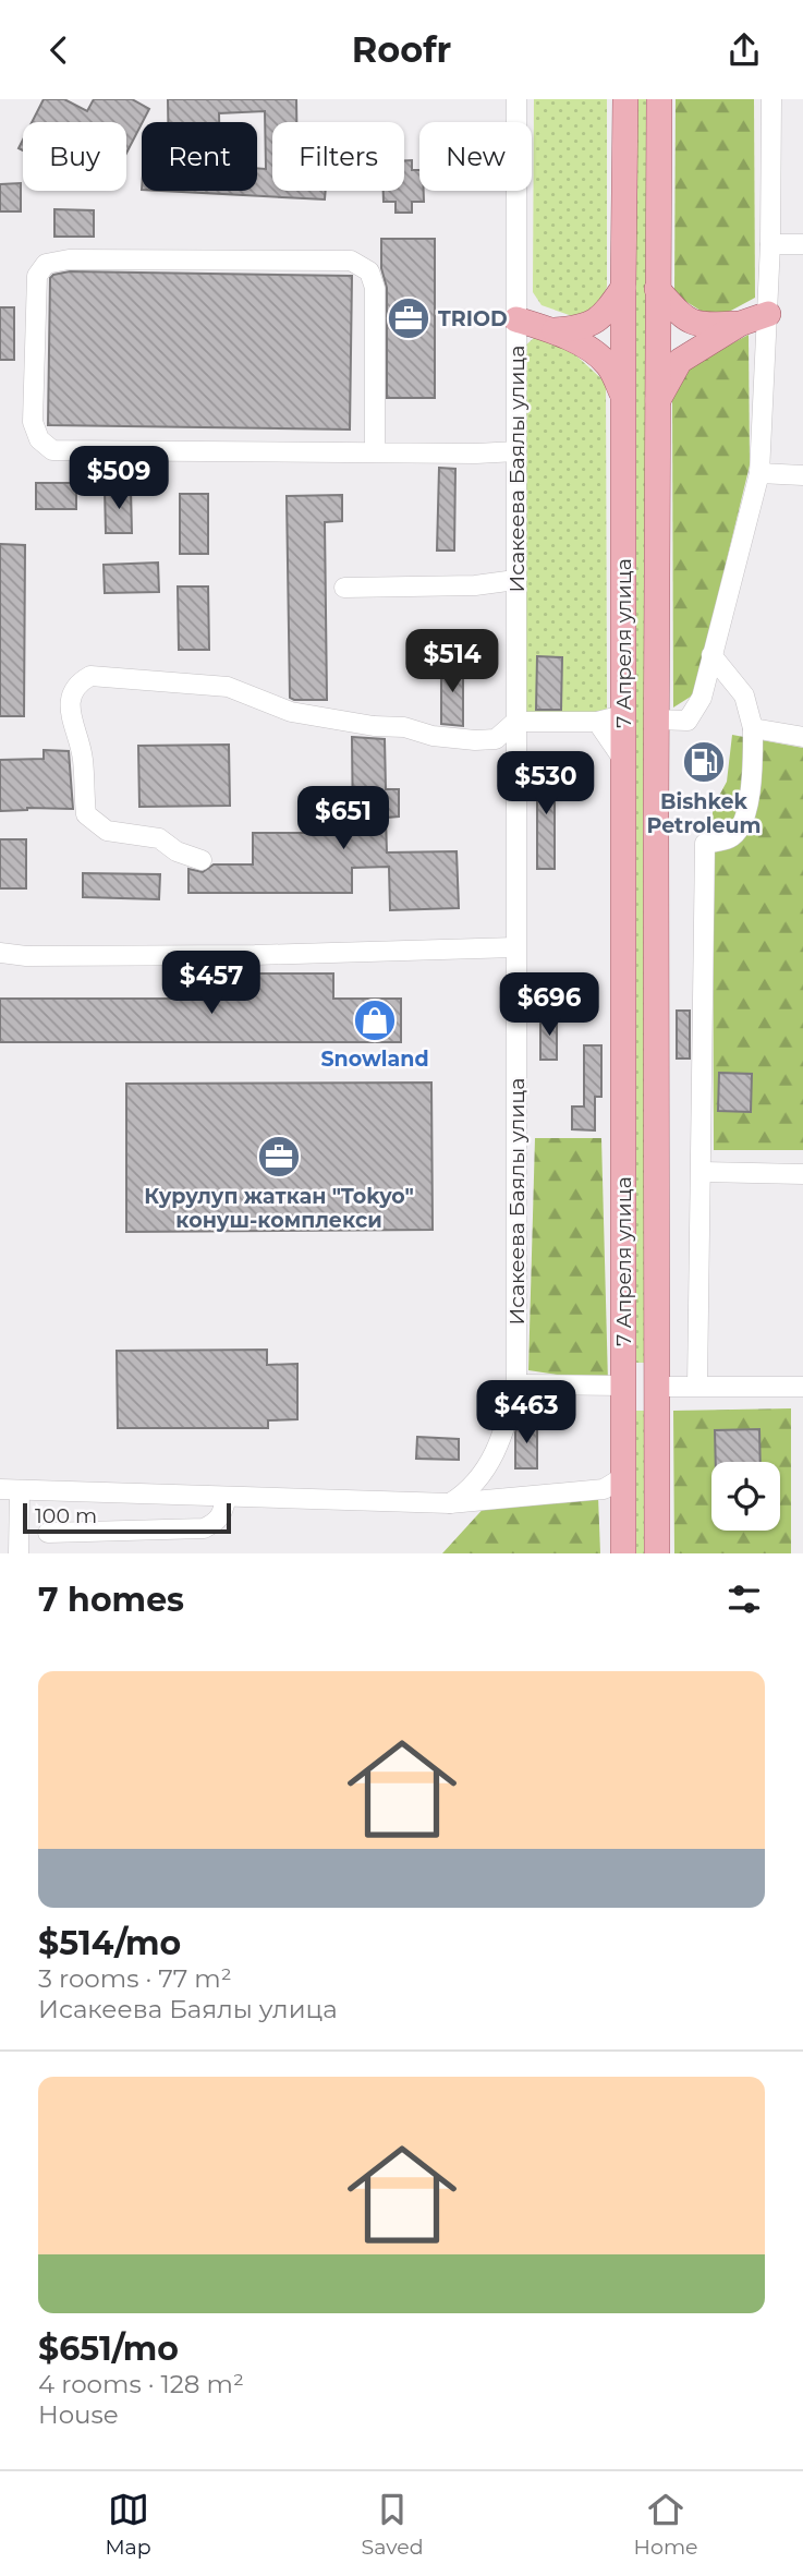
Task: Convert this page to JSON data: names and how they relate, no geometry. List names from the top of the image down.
{
  "streets": {
    "main road": ["7 Апреля улица"],
    "street": ["Исакеева Баялы улица"]
  },
  "places": {
    "office": ["TRIOD", "Курулуп жаткан \"Tokyo\" конуш-комплекси"],
    "fuel station": ["Bishkek Petroleum"],
    "shop": ["Snowland"]
  },
  "scale_bar": "100 m",
  "page": {
    "header": "Roofr",
    "chip": [
      "Buy",
      "Rent",
      "Filters",
      "New"
    ],
    "price": [
      "$509",
      "$514",
      "$530",
      "$651",
      "$457",
      "$696",
      "$463"
    ],
    "scale": "100 m",
    "heading": "7 homes",
    "list": [
      {
        "name": "$514/mo",
        "note": "3 rooms · 77 m² · Исакеева Баялы улица"
      },
      {
        "name": "$651/mo",
        "note": "4 rooms · 128 m² · House"
      }
    ],
    "tabs": ["Map", "Saved", "Home"]
  }
}
